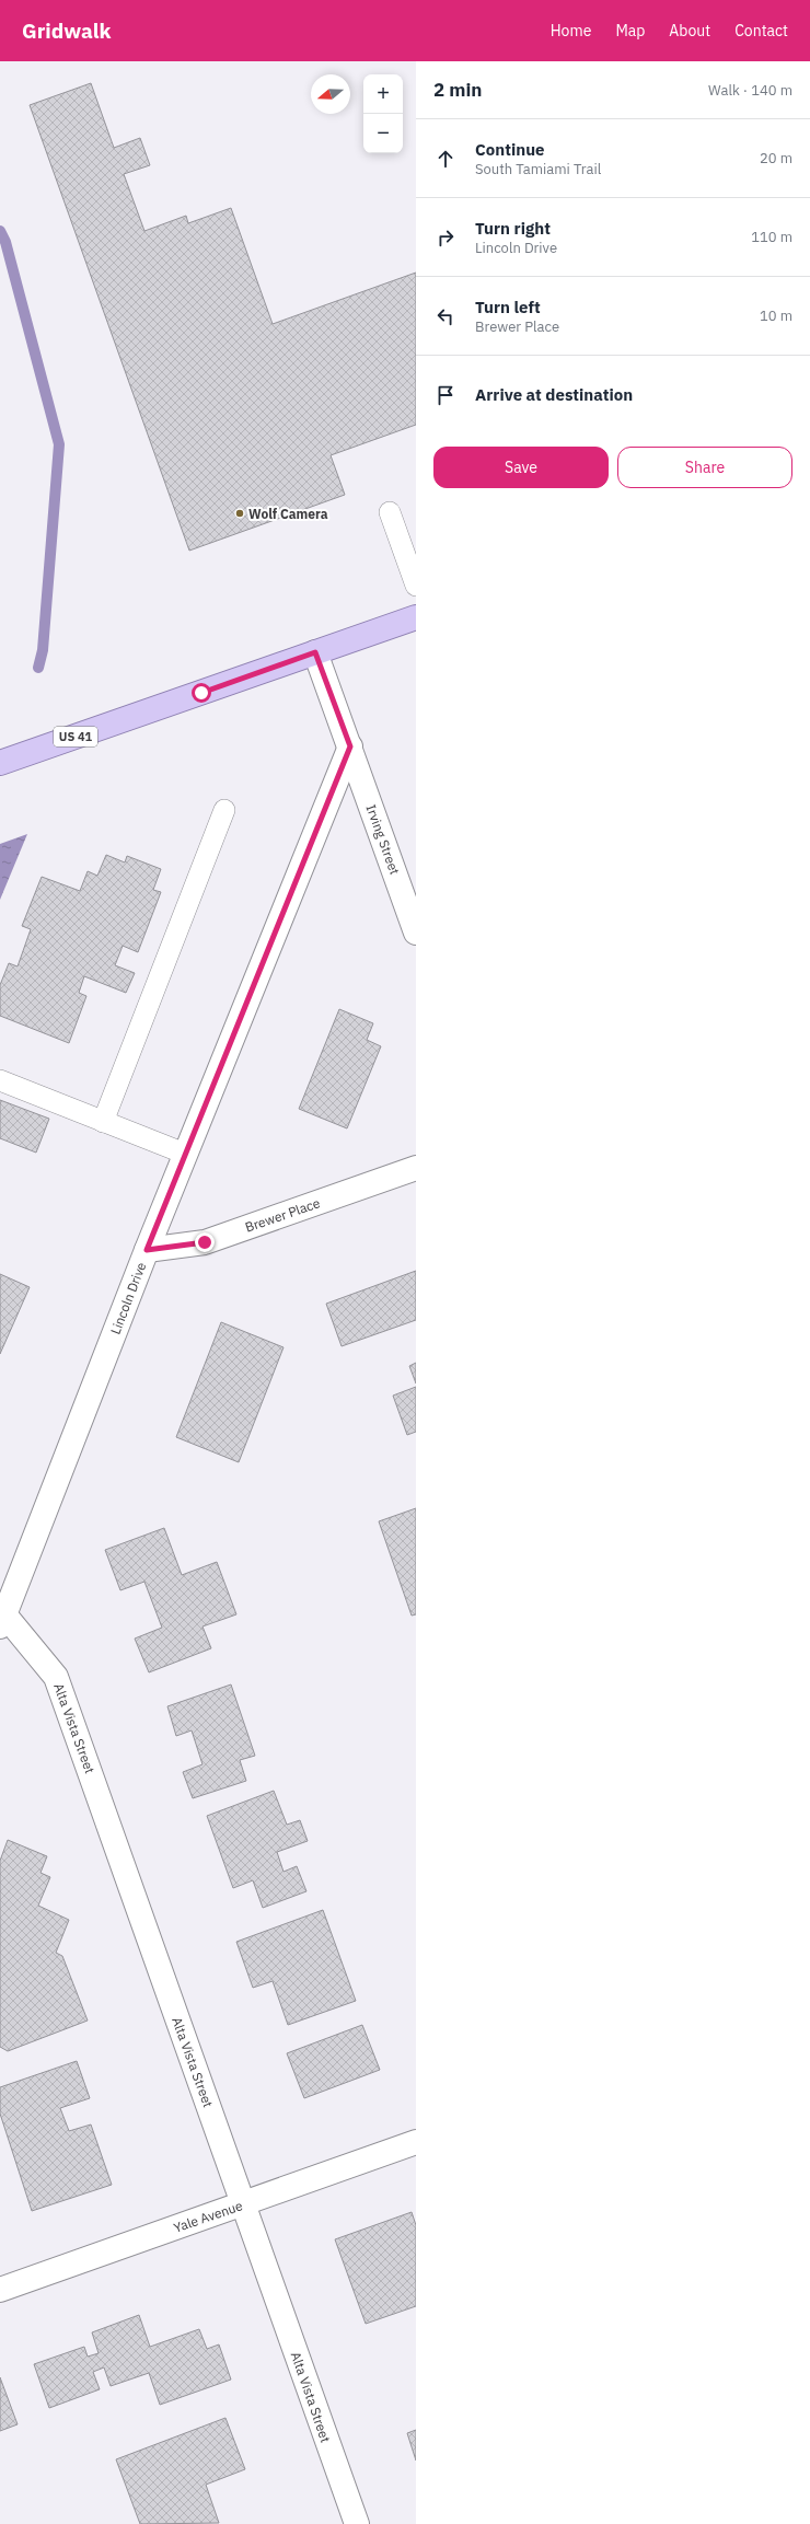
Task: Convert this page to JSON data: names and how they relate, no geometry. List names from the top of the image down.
{
  "streets": {
    "main road": ["US 41"],
    "street": [
      "Irving Street",
      "Brewer Place",
      "Lincoln Drive",
      "Alta Vista Street",
      "Yale Avenue"
    ]
  },
  "crossings": [
    ["Irving Street", "Lincoln Drive"],
    ["Brewer Place", "Lincoln Drive"],
    ["Lincoln Drive", "Alta Vista Street"],
    ["Alta Vista Street", "Yale Avenue"]
  ],
  "places": ["Wolf Camera"],
  "north": "left",
  "page": {
    "header": "Gridwalk",
    "nav": [
      "Home",
      "Map",
      "About",
      "Contact"
    ],
    "heading": ["2 min", "Walk · 140 m"],
    "map_buttons": ["+", "−"],
    "list": [
      ["Continue", "South Tamiami Trail", "20 m"],
      ["Turn right", "Lincoln Drive", "110 m"],
      ["Turn left", "Brewer Place", "10 m"],
      "Arrive at destination"
    ],
    "buttons": ["Save", "Share"]
  }
}
